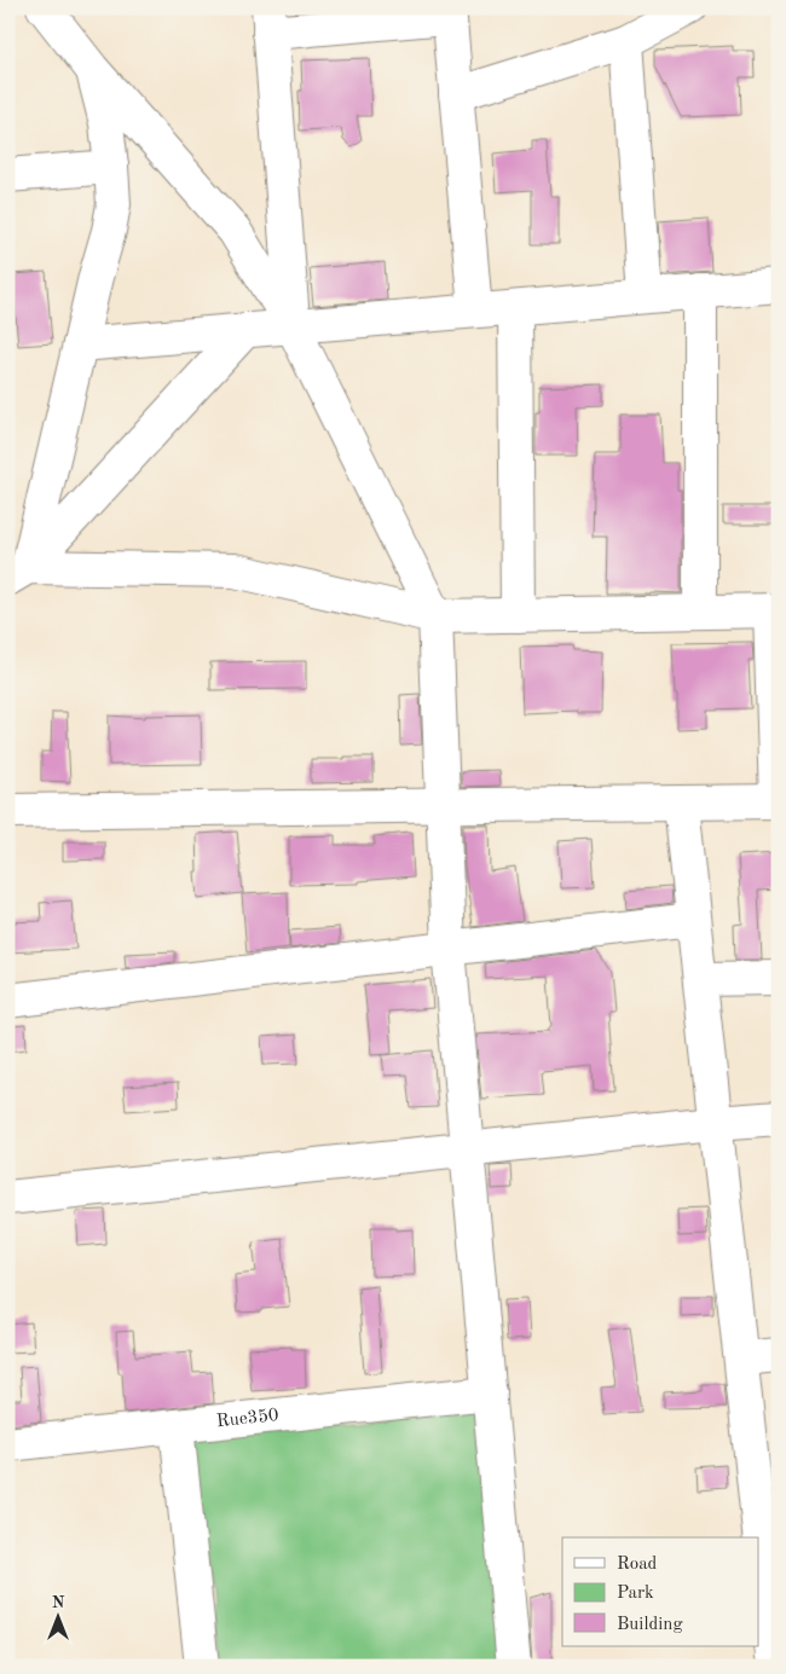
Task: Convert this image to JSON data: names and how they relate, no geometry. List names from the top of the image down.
{
  "streets": {
    "street": ["Rue350"]
  },
  "legend": ["Road", "Park", "Building"],
  "north": "top"
}
